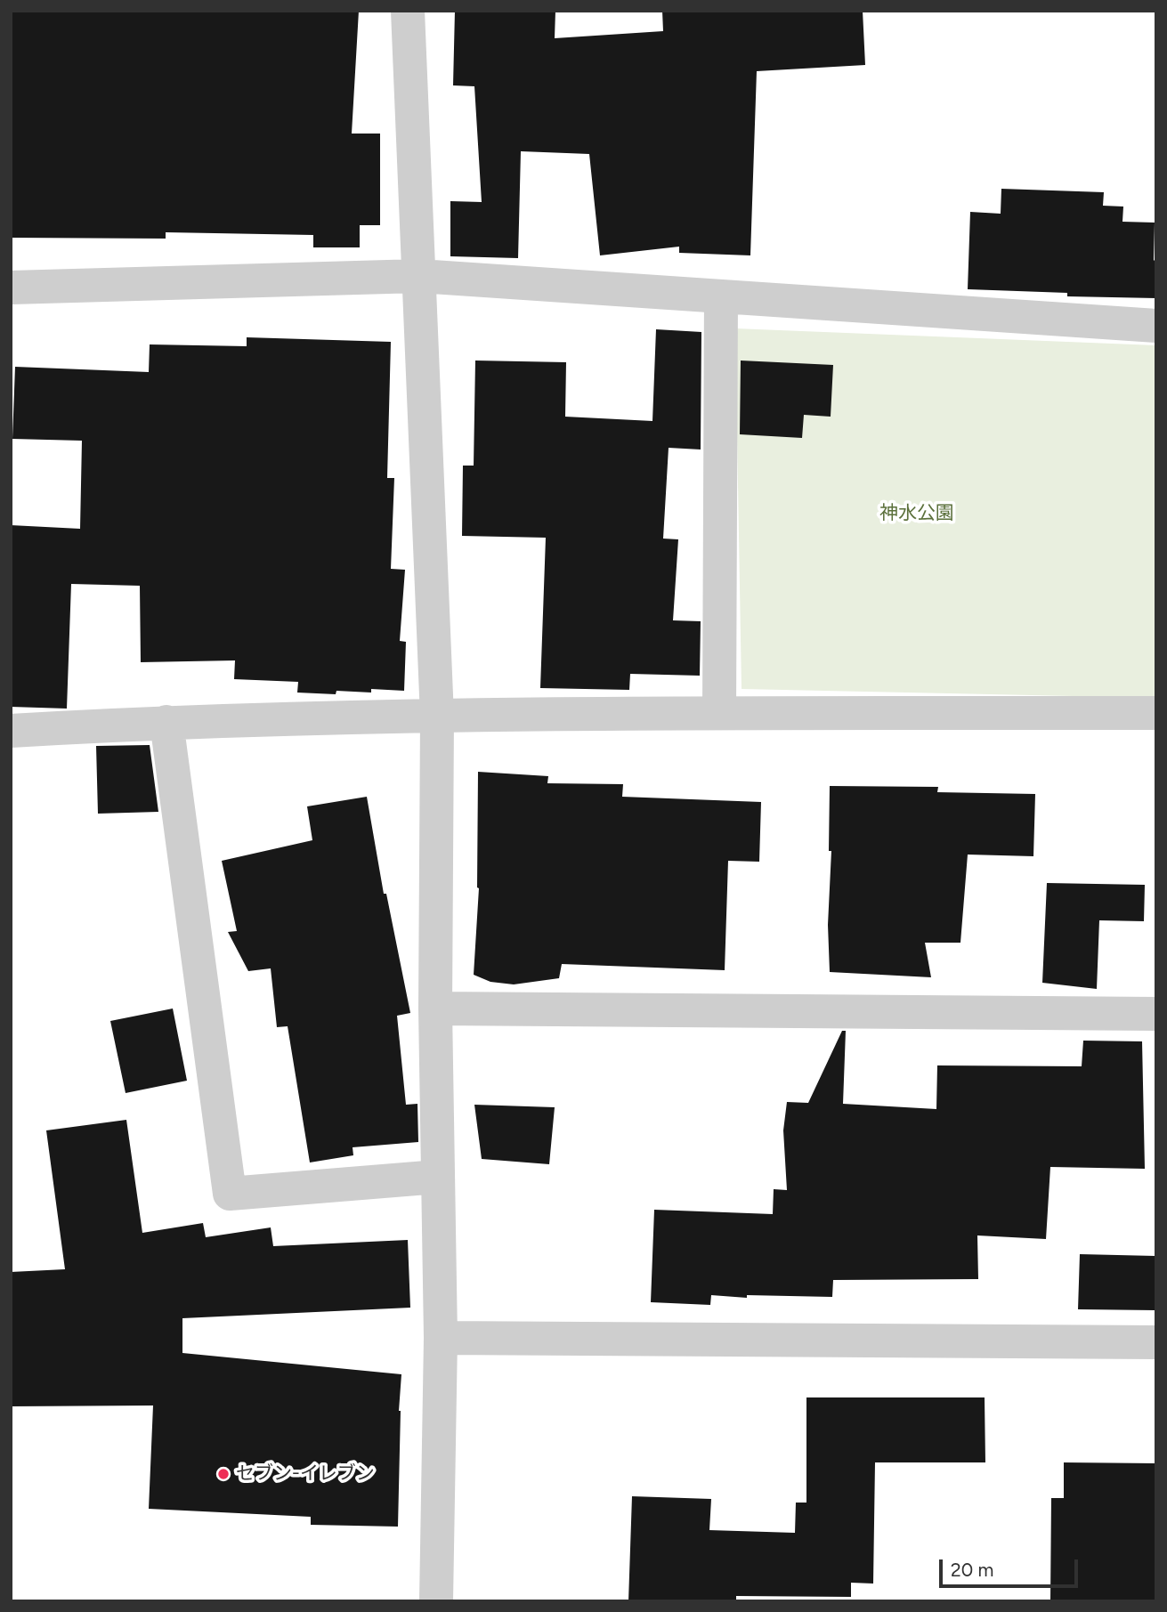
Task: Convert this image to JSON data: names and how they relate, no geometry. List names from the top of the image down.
{
  "parks": ["神水公園"],
  "places": ["セブン-イレブン"],
  "scale_bar": "20 m"
}
